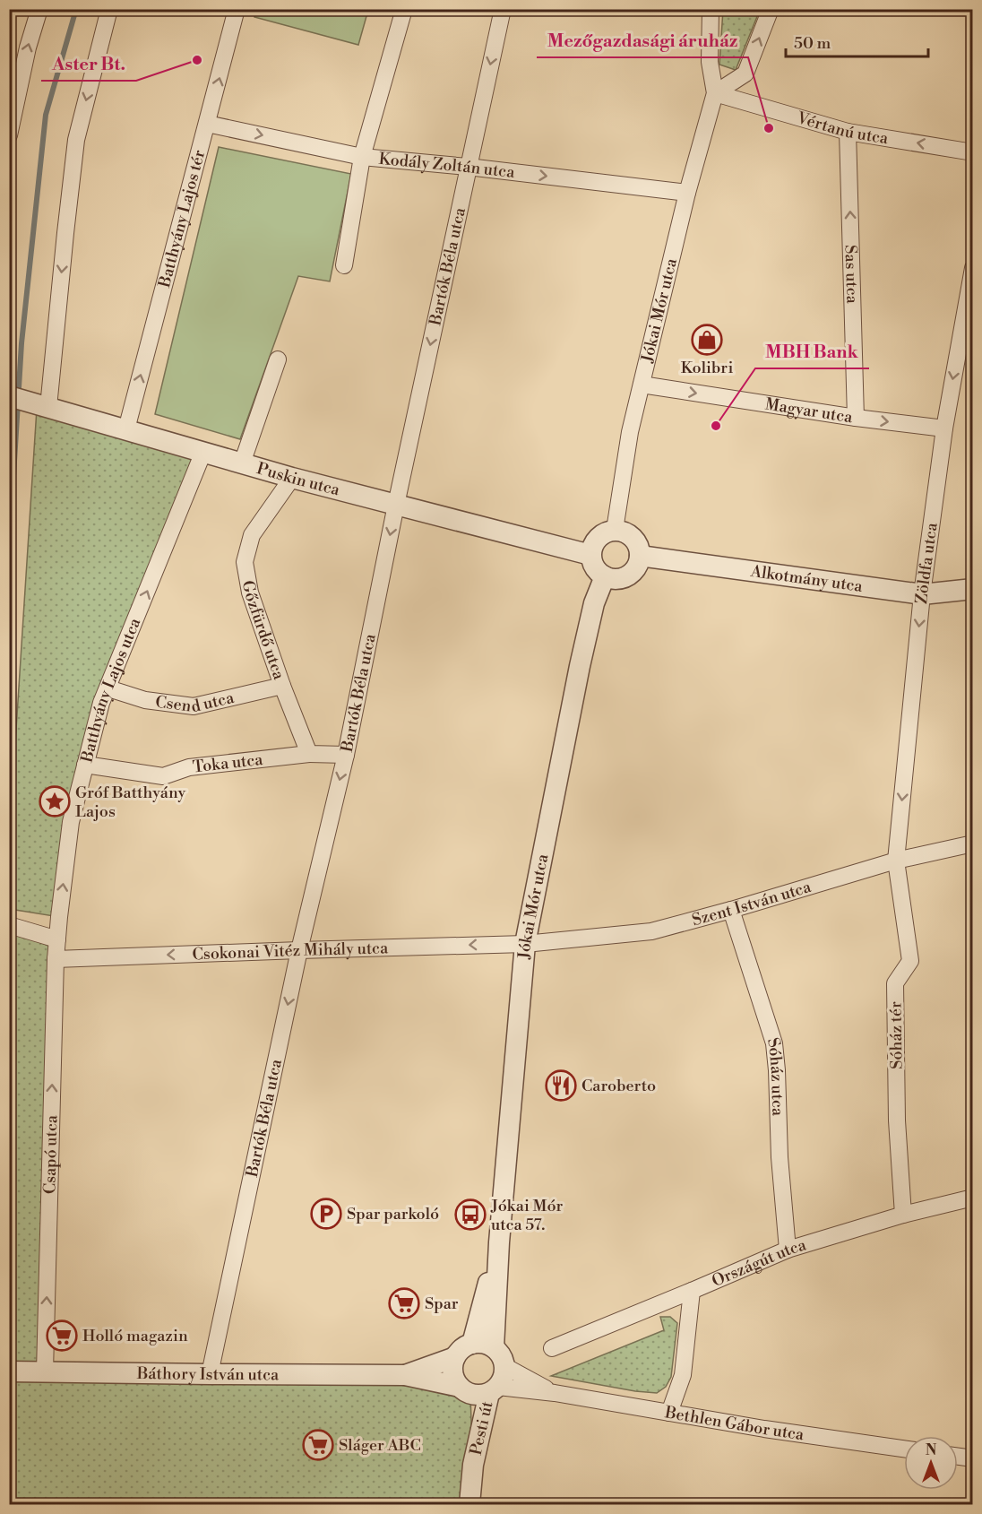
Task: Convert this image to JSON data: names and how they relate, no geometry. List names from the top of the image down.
{
  "streets": {
    "street": [
      "Vértanú utca",
      "Kodály Zoltán utca",
      "Batthyány Lajos tér",
      "Bartók Béla utca",
      "Sas utca",
      "Jókai Mór utca",
      "Magyar utca",
      "Puskin utca",
      "Zöldfa utca",
      "Alkotmány utca",
      "Gőzfürdő utca",
      "Batthyány Lajos utca",
      "Csend utca",
      "Toka utca",
      "Szent István utca",
      "Csokonai Vitéz Mihály utca",
      "Sóház tér",
      "Sóház utca",
      "Csapó utca",
      "Országút utca",
      "Báthory István utca",
      "Bethlen Gábor utca",
      "Pesti út"
    ]
  },
  "crossings": [
    ["Vértanú utca", "Sas utca"],
    ["Vértanú utca", "Jókai Mór utca"],
    ["Kodály Zoltán utca", "Batthyány Lajos tér"],
    ["Kodály Zoltán utca", "Bartók Béla utca"],
    ["Kodály Zoltán utca", "Jókai Mór utca"],
    ["Batthyány Lajos tér", "Puskin utca"],
    ["Bartók Béla utca", "Puskin utca"],
    ["Bartók Béla utca", "Csokonai Vitéz Mihály utca"],
    ["Bartók Béla utca", "Báthory István utca"],
    ["Sas utca", "Magyar utca"],
    ["Jókai Mór utca", "Magyar utca"],
    ["Jókai Mór utca", "Puskin utca"],
    ["Jókai Mór utca", "Alkotmány utca"],
    ["Jókai Mór utca", "Szent István utca"],
    ["Jókai Mór utca", "Csokonai Vitéz Mihály utca"],
    ["Jókai Mór utca", "Báthory István utca"],
    ["Jókai Mór utca", "Bethlen Gábor utca"],
    ["Jókai Mór utca", "Pesti út"],
    ["Magyar utca", "Zöldfa utca"],
    ["Puskin utca", "Alkotmány utca"],
    ["Puskin utca", "Gőzfürdő utca"],
    ["Puskin utca", "Batthyány Lajos utca"],
    ["Zöldfa utca", "Alkotmány utca"],
    ["Zöldfa utca", "Szent István utca"],
    ["Zöldfa utca", "Sóház tér"],
    ["Gőzfürdő utca", "Csend utca"],
    ["Gőzfürdő utca", "Toka utca"],
    ["Batthyány Lajos utca", "Csend utca"],
    ["Batthyány Lajos utca", "Toka utca"],
    ["Batthyány Lajos utca", "Csapó utca"],
    ["Szent István utca", "Csokonai Vitéz Mihály utca"],
    ["Szent István utca", "Sóház tér"],
    ["Szent István utca", "Sóház utca"],
    ["Csokonai Vitéz Mihály utca", "Csapó utca"],
    ["Sóház tér", "Országút utca"],
    ["Sóház utca", "Országút utca"],
    ["Csapó utca", "Báthory István utca"],
    ["Báthory István utca", "Bethlen Gábor utca"],
    ["Báthory István utca", "Pesti út"],
    ["Bethlen Gábor utca", "Pesti út"]
  ],
  "one_way": [
    "Vértanú utca",
    "Kodály Zoltán utca",
    "Bartók Béla utca",
    "Sas utca",
    "Magyar utca",
    "Zöldfa utca",
    "Batthyány Lajos utca",
    "Csokonai Vitéz Mihály utca",
    "Csapó utca"
  ],
  "places": {
    "other": ["Aster Bt.", "Mezőgazdasági áruház", "MBH Bank"],
    "shop": ["Kolibri"],
    "place": ["Gróf Batthyány Lajos"],
    "restaurant": ["Caroberto"],
    "parking": ["Spar parkoló"],
    "bus stop": ["Jókai Mór utca 57."],
    "supermarket": ["Spar", "Holló magazin", "Sláger ABC"]
  },
  "scale_bar": "50 m",
  "north": "top"
}
